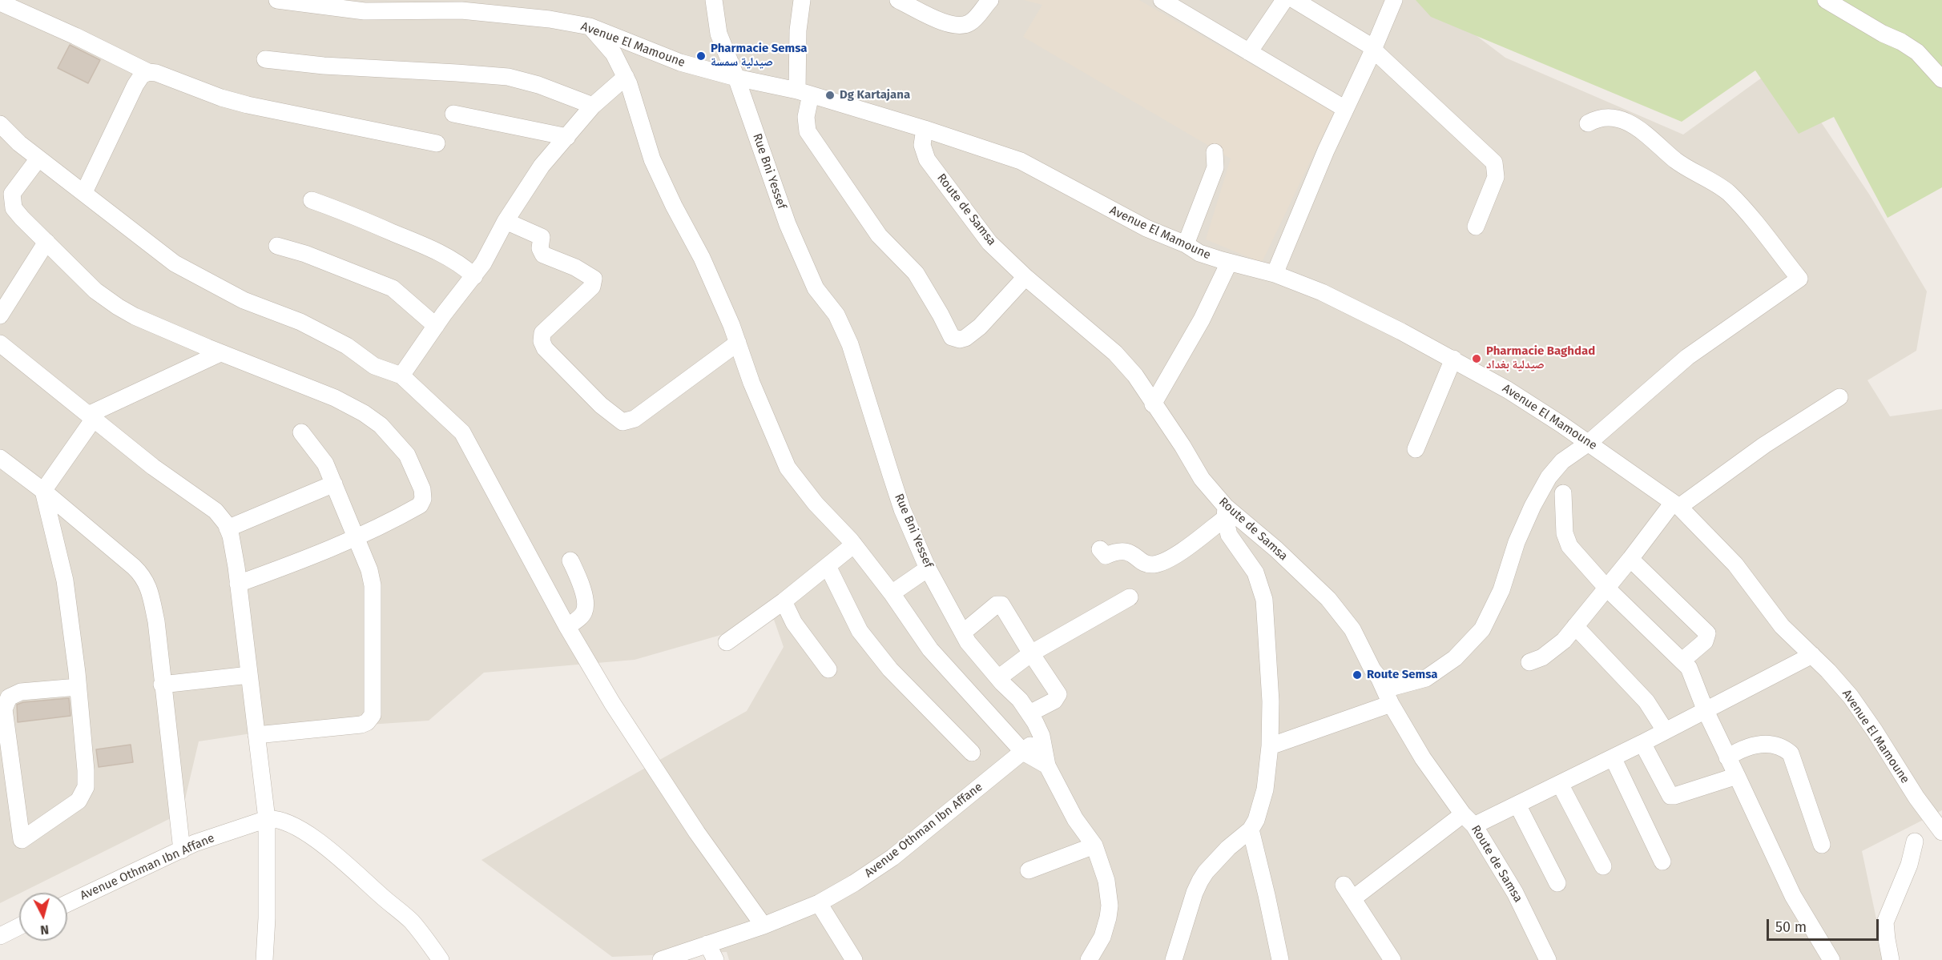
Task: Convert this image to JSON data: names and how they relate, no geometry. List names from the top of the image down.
{
  "streets": {
    "street": [
      "Avenue El Mamoune",
      "Rue Bni Yessef",
      "Route de Samsa",
      "Avenue Othman Ibn Affane"
    ]
  },
  "crossings": [
    ["Avenue El Mamoune", "Rue Bni Yessef"],
    ["Avenue El Mamoune", "Route de Samsa"],
    ["Rue Bni Yessef", "Avenue Othman Ibn Affane"]
  ],
  "places": [
    "Pharmacie Semsa صيدلية سمسة",
    "Dg Kartajana",
    "Pharmacie Baghdad صيدلية بغداد",
    "Route Semsa"
  ],
  "scale_bar": "50 m",
  "north": "bottom"
}
